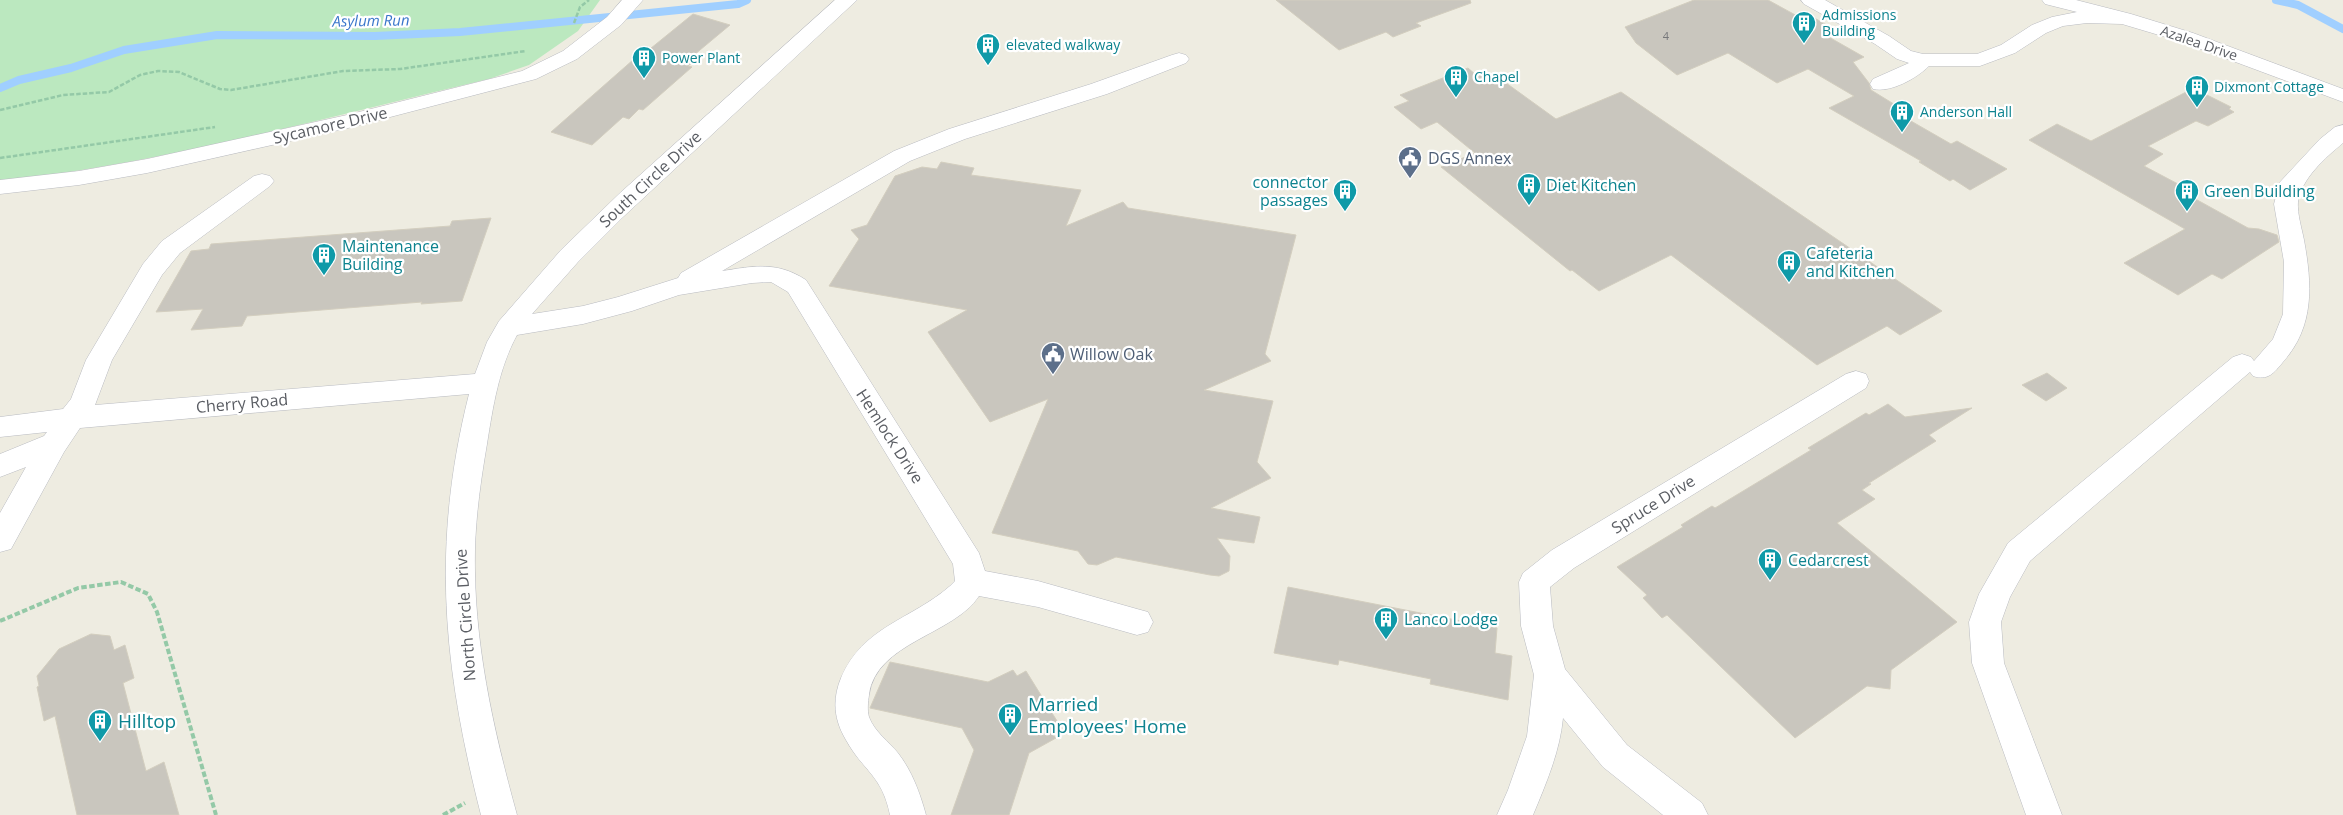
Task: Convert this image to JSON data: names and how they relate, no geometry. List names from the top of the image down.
{
  "streets": {
    "street": [
      "Azalea Drive",
      "Sycamore Drive",
      "South Circle Drive",
      "Cherry Road",
      "Hemlock Drive",
      "Spruce Drive",
      "North Circle Drive"
    ]
  },
  "crossings": [
    ["South Circle Drive", "Cherry Road"],
    ["South Circle Drive", "Hemlock Drive"],
    ["South Circle Drive", "North Circle Drive"],
    ["Cherry Road", "North Circle Drive"]
  ],
  "water": ["Asylum Run"],
  "places": {
    "building": [
      "Admissions Building",
      "elevated walkway",
      "Power Plant",
      "Chapel",
      "Dixmont Cottage",
      "Anderson Hall",
      "Diet Kitchen",
      "connector passages",
      "Green Building",
      "Maintenance Building",
      "Cafeteria and Kitchen",
      "Cedarcrest",
      "Lanco Lodge",
      "Married Employees' Home",
      "Hilltop"
    ],
    "public building": ["DGS Annex", "Willow Oak"]
  },
  "house_numbers": ["4"]
}
